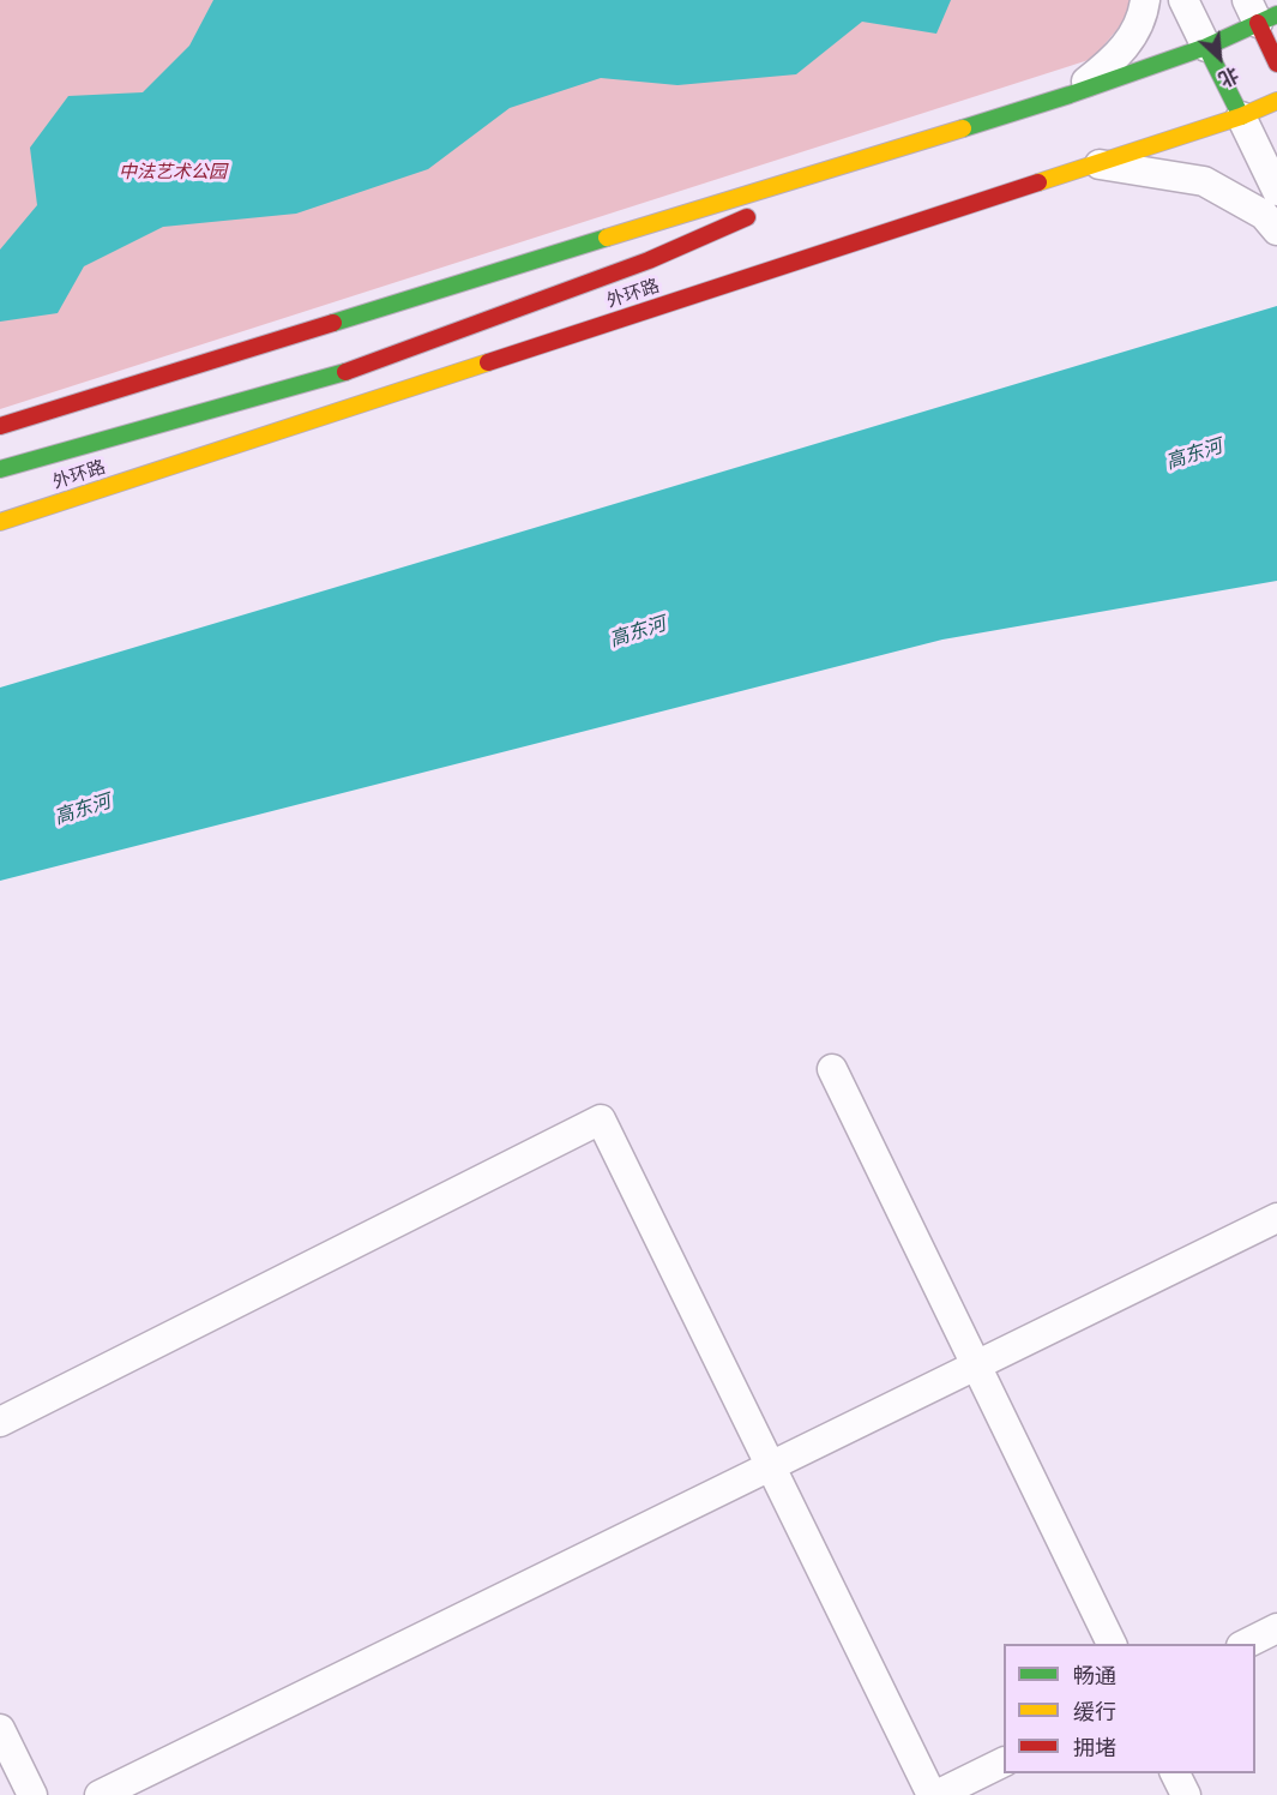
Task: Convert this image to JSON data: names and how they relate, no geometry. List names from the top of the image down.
{
  "streets": {
    "main road": ["外环路"]
  },
  "water": ["高东河"],
  "parks": ["中法艺术公园"],
  "legend": ["畅通", "缓行", "拥堵"],
  "north": "bottom right"
}
